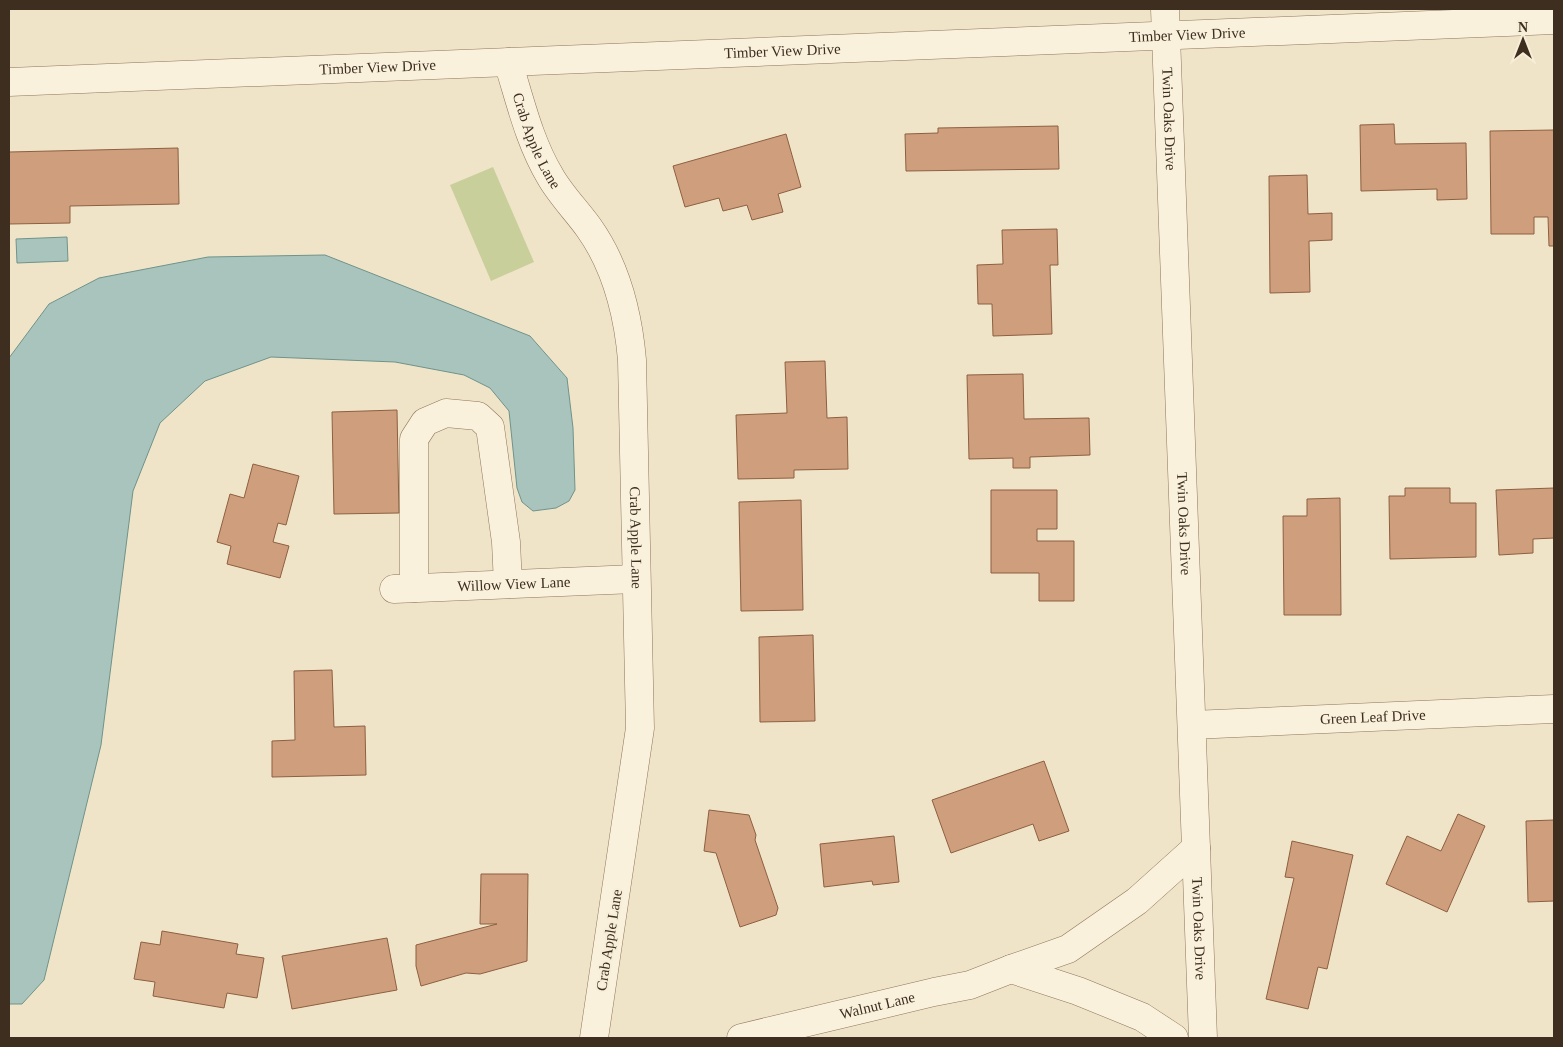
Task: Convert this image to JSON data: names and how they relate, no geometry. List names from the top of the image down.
{
  "streets": {
    "street": [
      "Timber View Drive",
      "Twin Oaks Drive",
      "Crab Apple Lane",
      "Willow View Lane",
      "Green Leaf Drive",
      "Walnut Lane"
    ]
  },
  "crossings": [
    ["Timber View Drive", "Twin Oaks Drive"],
    ["Timber View Drive", "Crab Apple Lane"],
    ["Twin Oaks Drive", "Green Leaf Drive"],
    ["Twin Oaks Drive", "Walnut Lane"],
    ["Crab Apple Lane", "Willow View Lane"]
  ],
  "north": "top"
}
